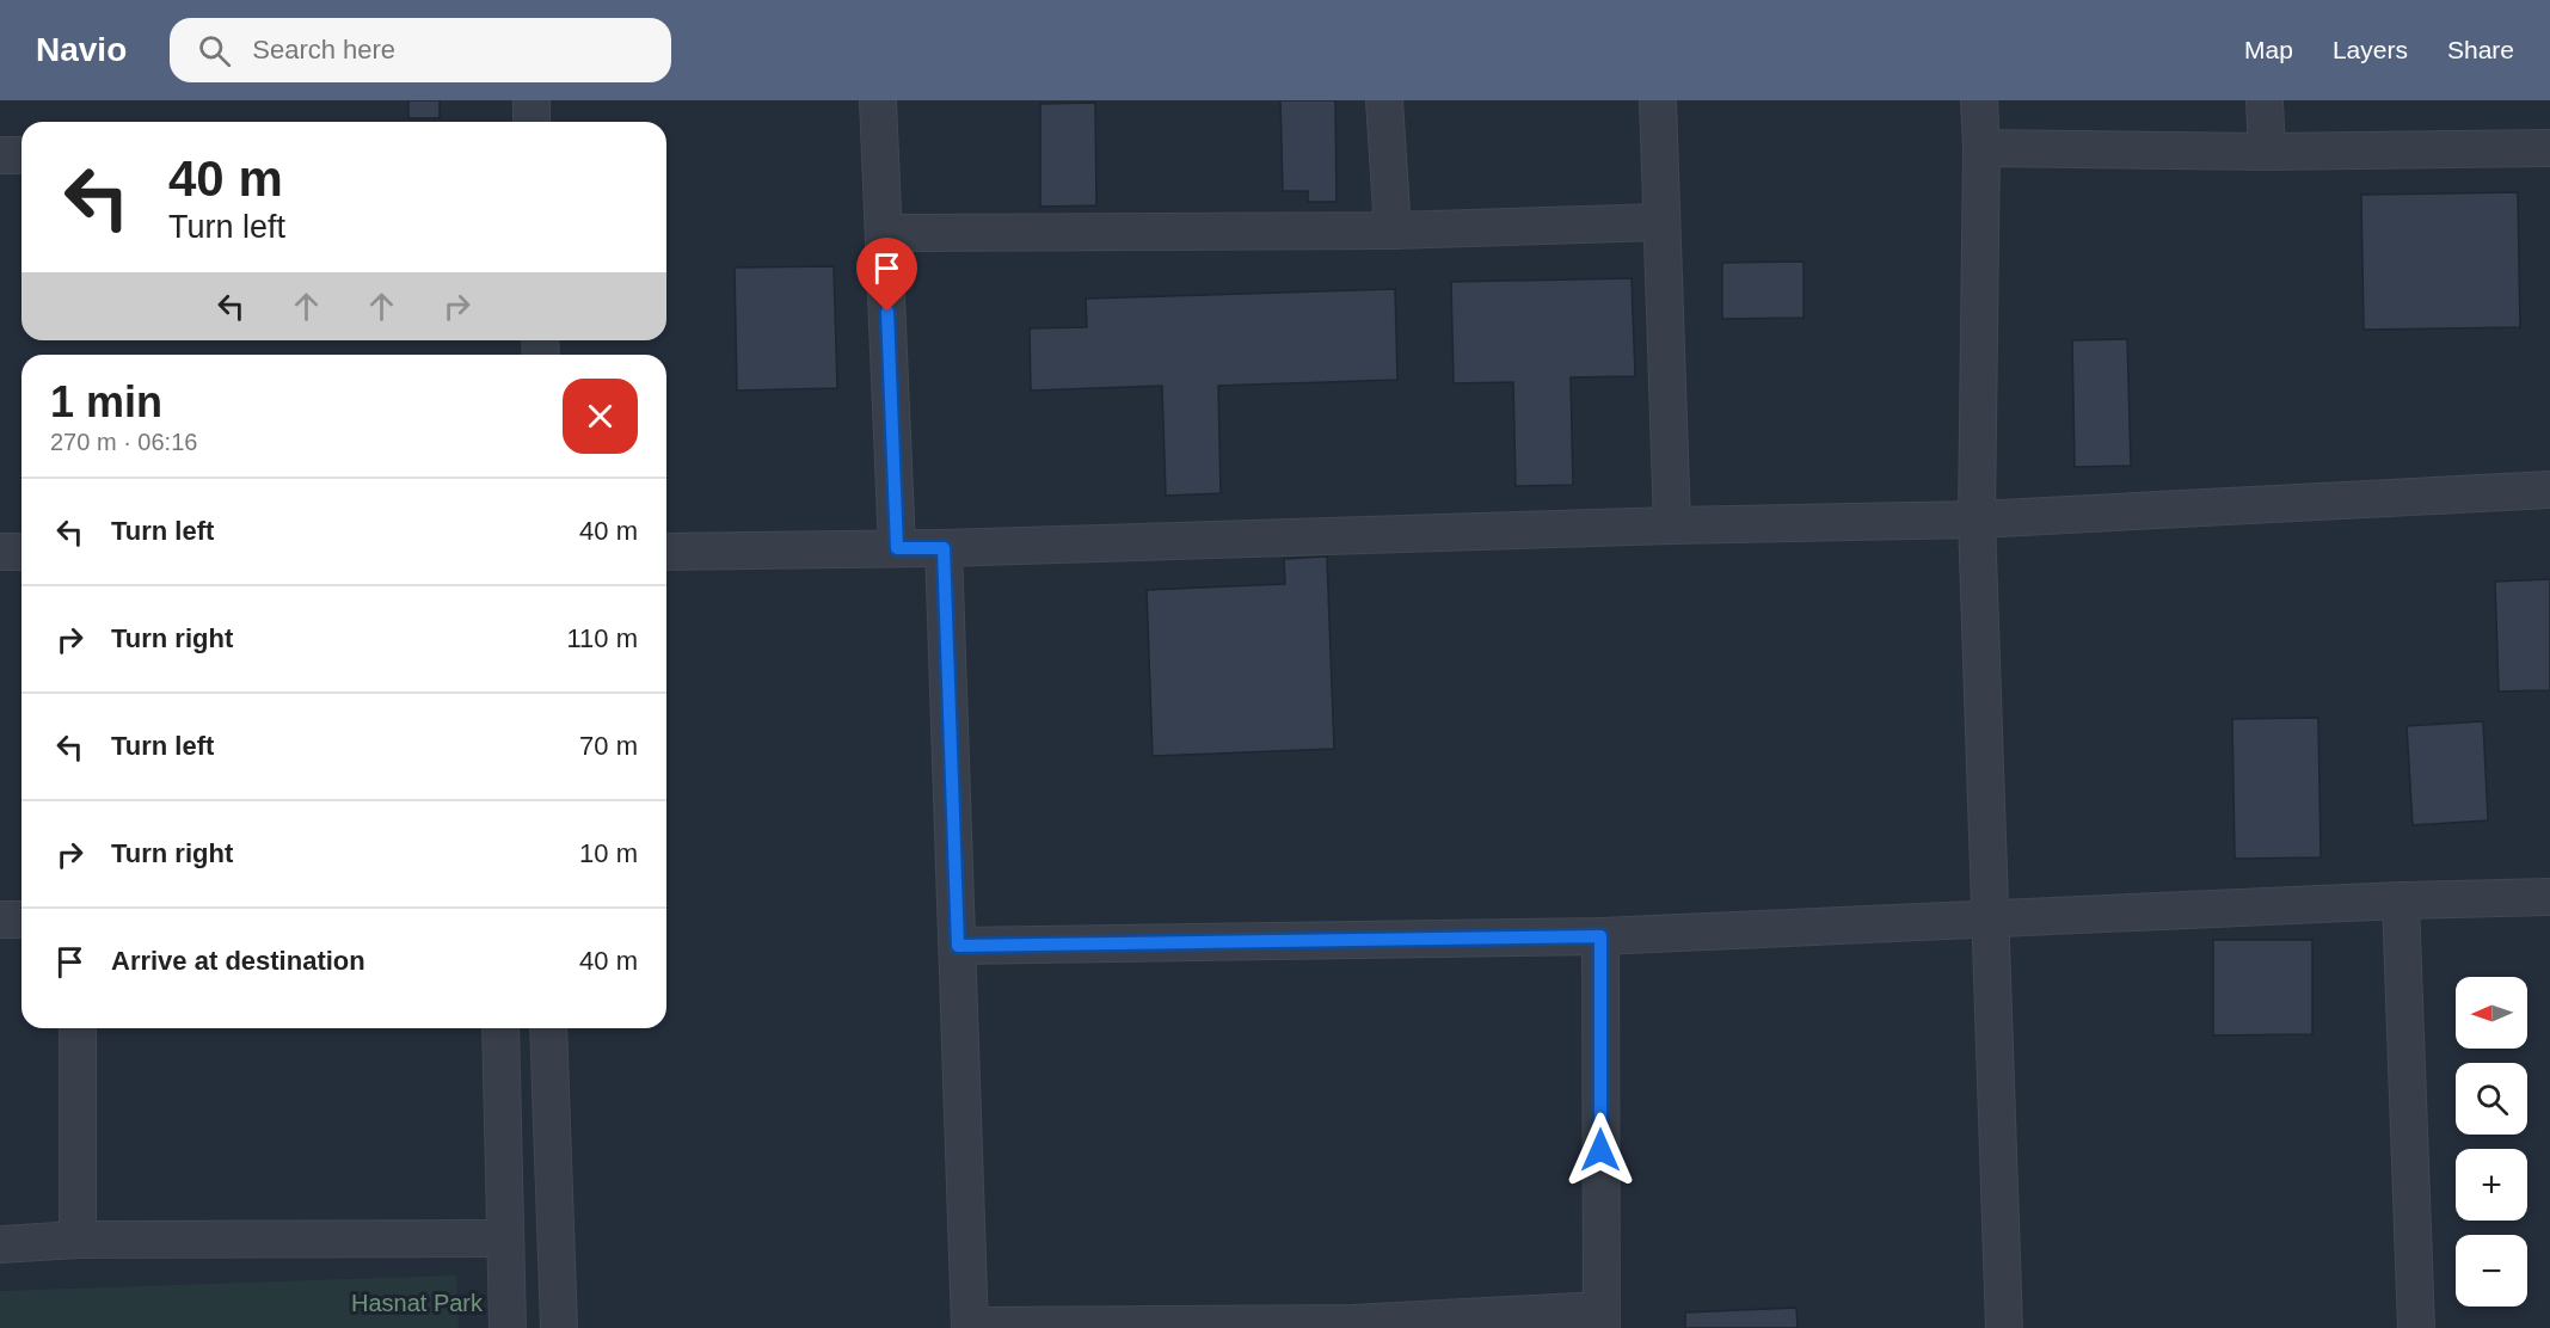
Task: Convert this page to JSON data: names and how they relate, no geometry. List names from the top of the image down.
{
  "parks": ["Hasnat Park"],
  "north": "left",
  "page": {
    "header": "Navio",
    "search": "Search here",
    "nav": ["Map", "Layers", "Share"],
    "turn": ["40 m", "Turn left"],
    "heading": ["1 min", "270 m · 06:16"],
    "list": [
      {
        "name": "Turn left",
        "value": "40 m"
      },
      {
        "name": "Turn right",
        "value": "110 m"
      },
      {
        "name": "Turn left",
        "value": "70 m"
      },
      {
        "name": "Turn right",
        "value": "10 m"
      },
      {
        "name": "Arrive at destination",
        "value": "40 m"
      }
    ],
    "map_buttons": ["+", "−"]
  }
}
